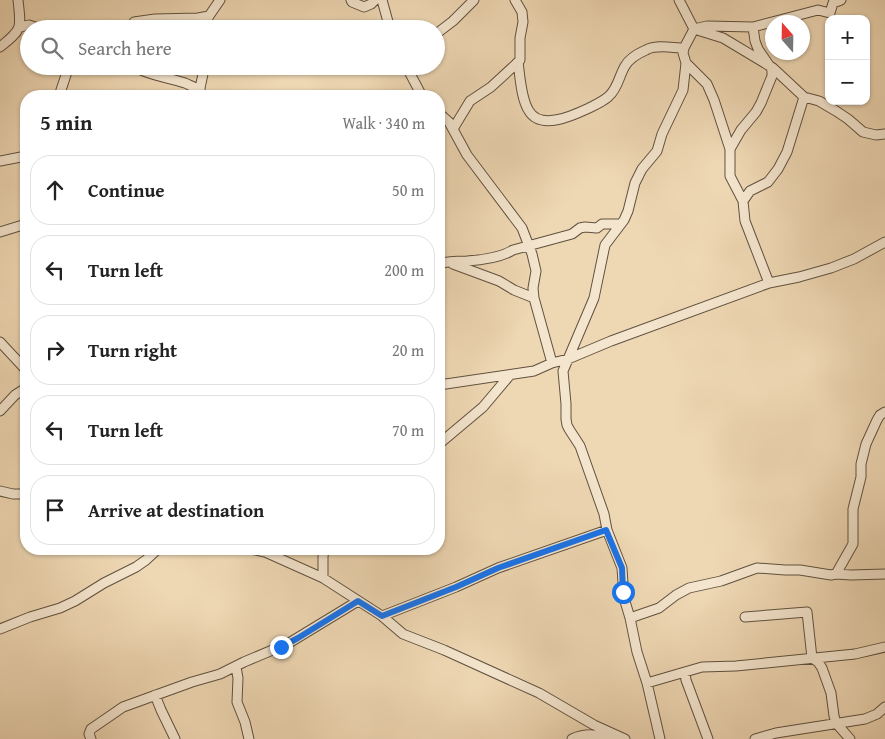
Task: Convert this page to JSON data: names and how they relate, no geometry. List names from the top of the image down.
{
  "north": "top",
  "page": {
    "map_buttons": ["+", "−"],
    "search": "Search here",
    "heading": ["5 min", "Walk · 340 m"],
    "list": [
      ["Continue", "50 m"],
      ["Turn left", "200 m"],
      ["Turn right", "20 m"],
      ["Turn left", "70 m"],
      "Arrive at destination"
    ]
  }
}
